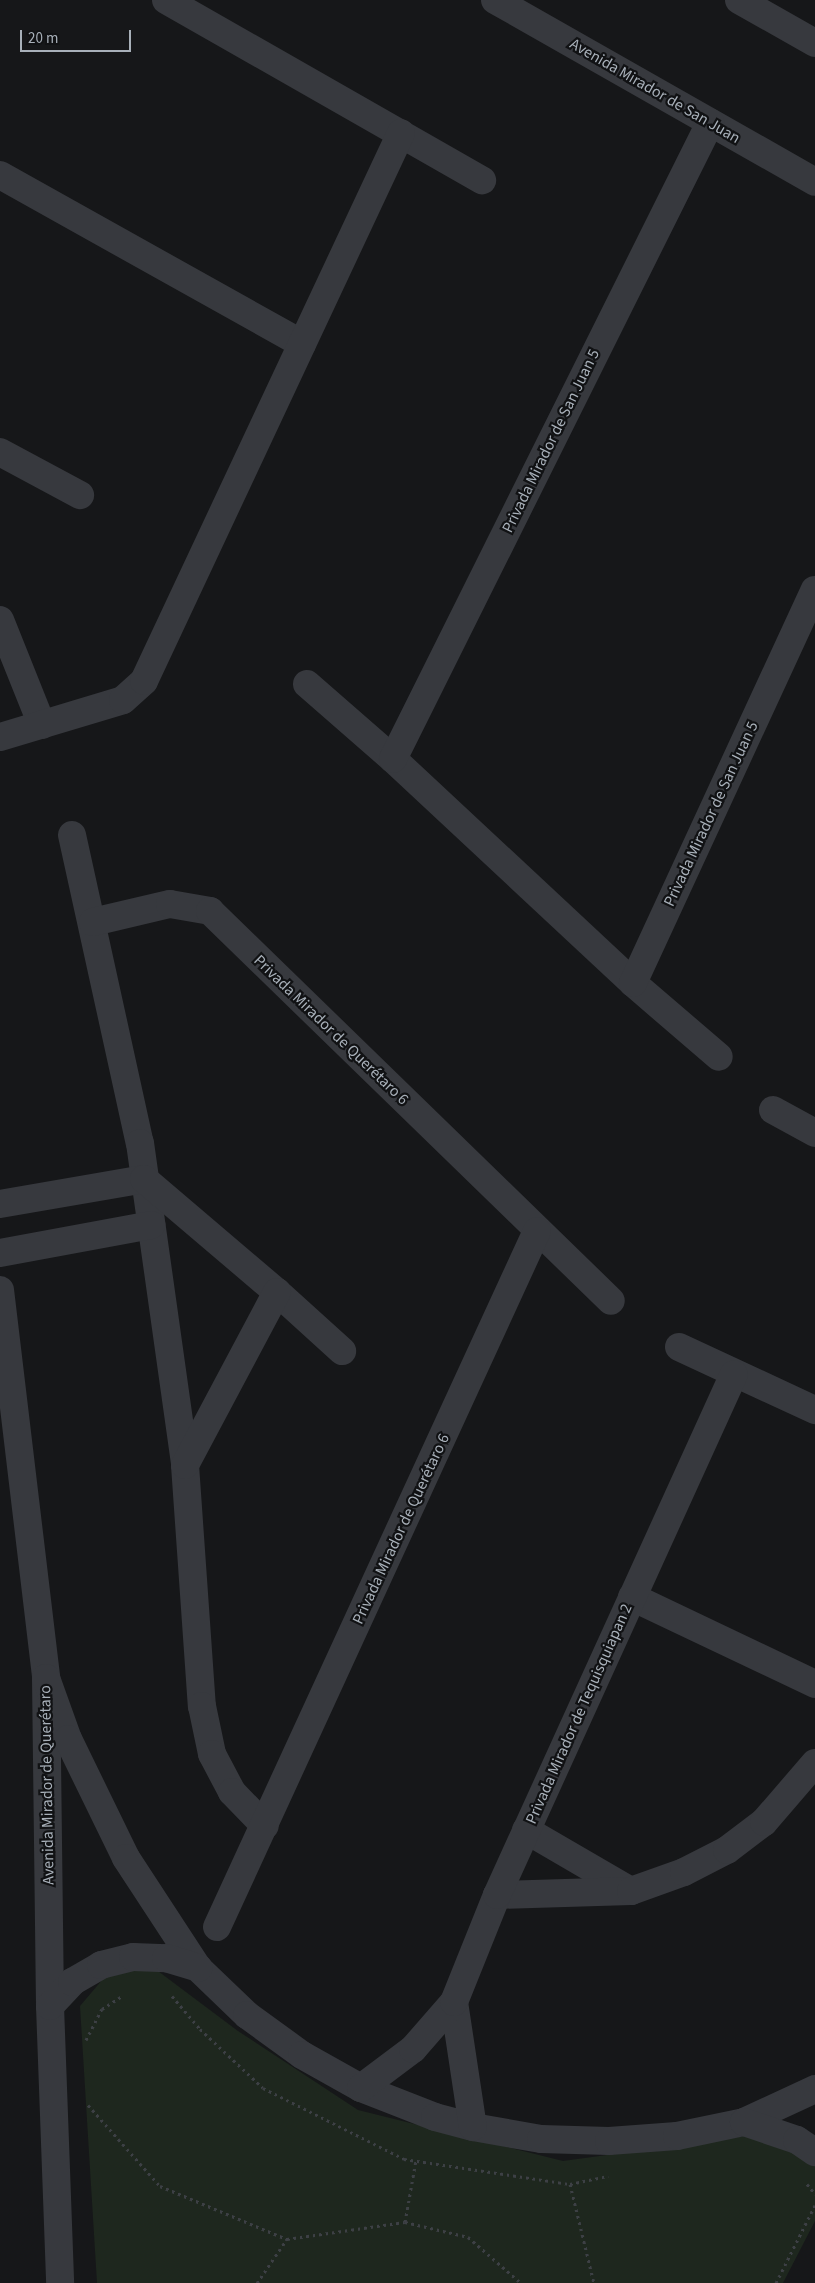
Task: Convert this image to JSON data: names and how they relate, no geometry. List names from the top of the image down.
{
  "streets": {
    "street": [
      "Avenida Mirador de San Juan",
      "Privada Mirador de San Juan 5",
      "Privada Mirador de Querétaro 6",
      "Privada Mirador de Tequisquiapan 2",
      "Avenida Mirador de Querétaro"
    ]
  },
  "crossings": [
    ["Avenida Mirador de San Juan", "Privada Mirador de San Juan 5"]
  ],
  "scale_bar": "20 m"
}
